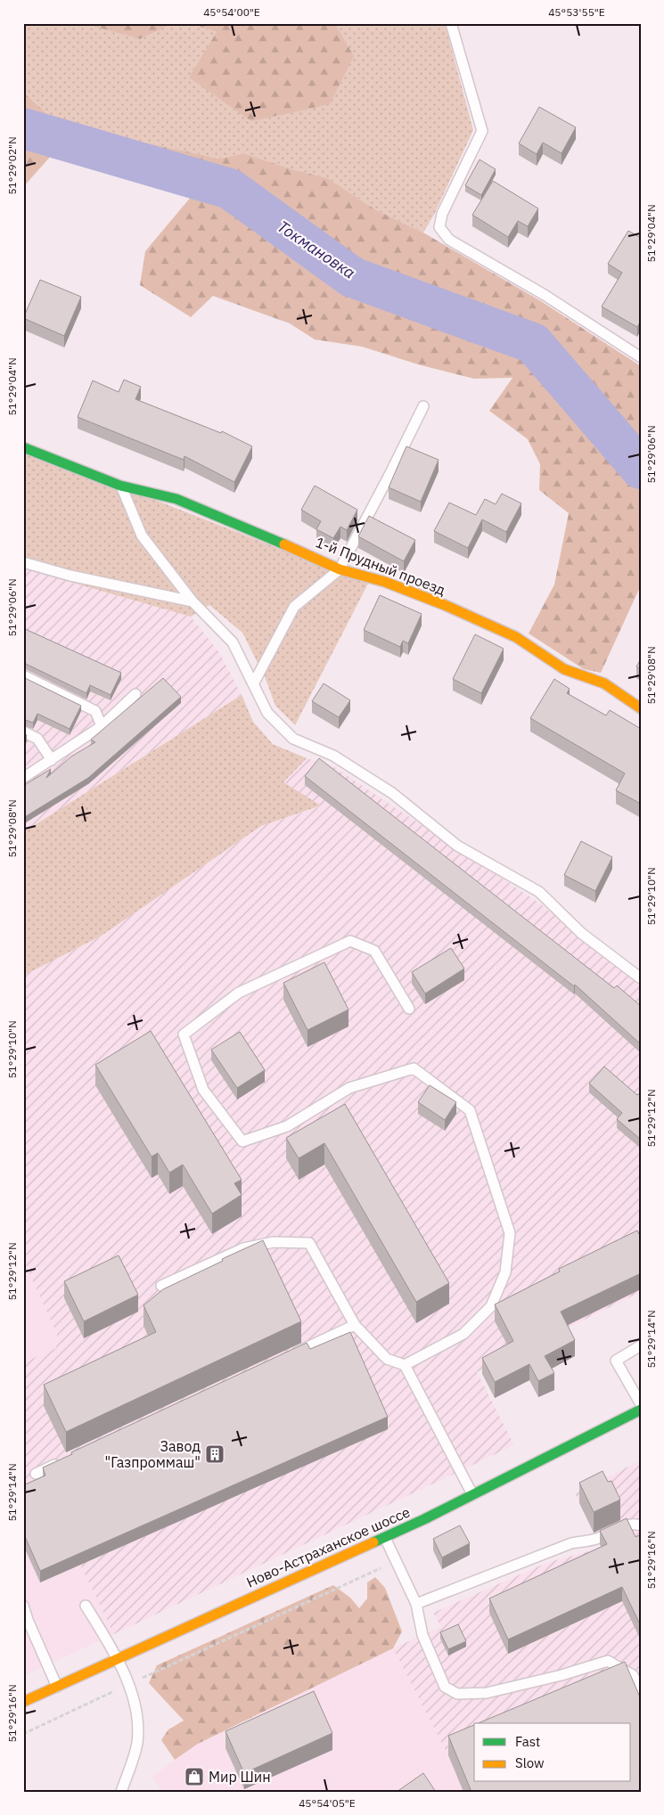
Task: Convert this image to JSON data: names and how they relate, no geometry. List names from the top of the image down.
{
  "streets": {
    "main road": ["1-й Прудный проезд", "Ново-Астраханское шоссе"]
  },
  "water": ["Токмановка"],
  "places": {
    "building": ["Завод \"Газпроммаш\""],
    "shop": ["Мир Шин"]
  },
  "legend": ["Fast", "Slow"],
  "coordinates": [
    "45°54'00\"E",
    "45°53'55\"E",
    "51°29'02\"N",
    "51°29'04\"N",
    "51°29'06\"N",
    "51°29'08\"N",
    "51°29'10\"N",
    "51°29'12\"N",
    "51°29'14\"N",
    "51°29'16\"N",
    "45°54'05\"E"
  ]
}
